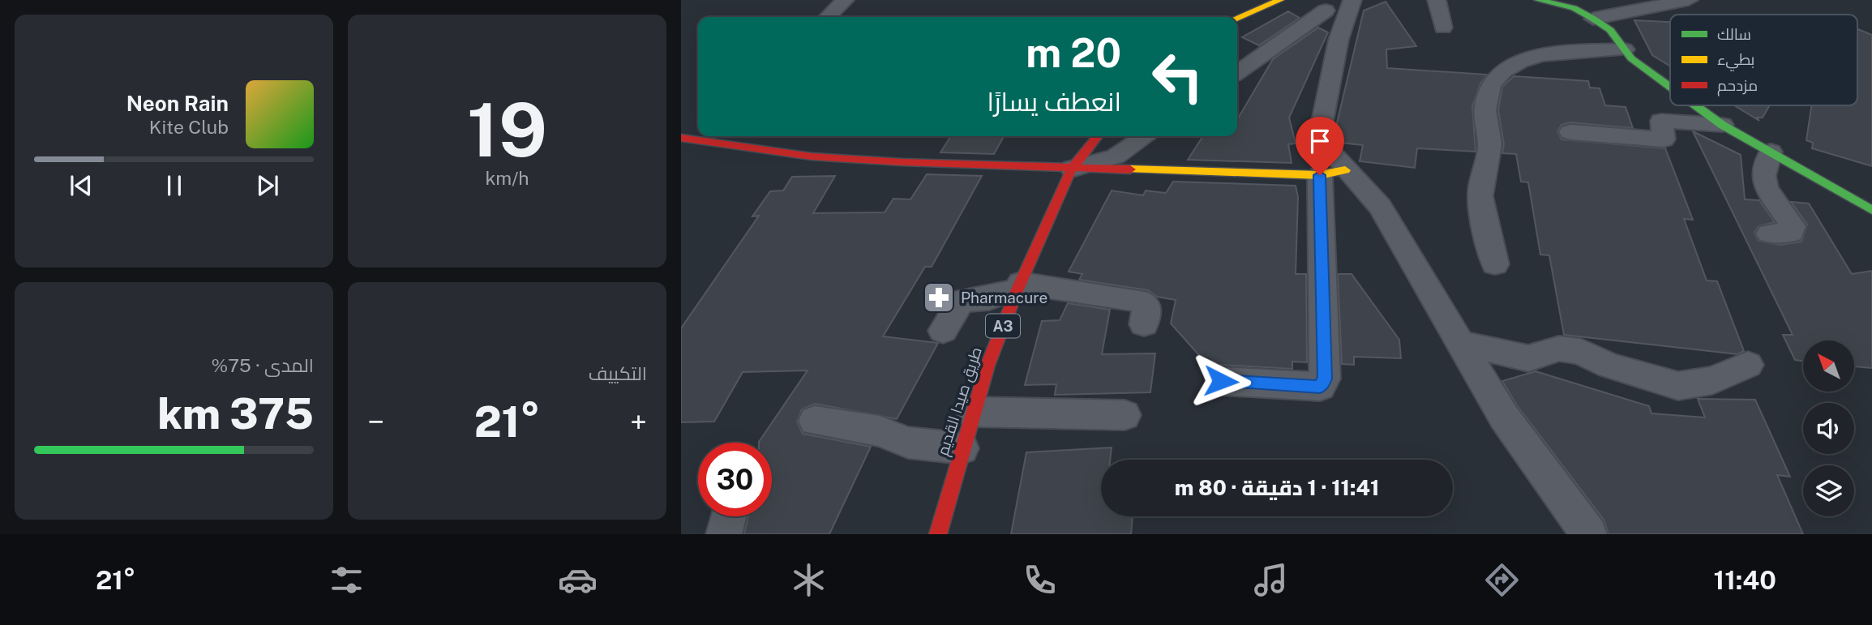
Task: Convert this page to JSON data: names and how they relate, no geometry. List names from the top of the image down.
{
  "streets": {
    "main road": ["A3", "طريق صيدا القديم"]
  },
  "places": {
    "pharmacy": ["Pharmacure"]
  },
  "legend": ["سالك", "بطيء", "مزدحم"],
  "north": "top left",
  "page": {
    "tile": [
      ["19", "km/h"],
      "التكييف",
      ["المدى · 75%", "375 km"]
    ],
    "turn": ["20 m", "انعطف يسارًا"],
    "song": ["Neon Rain", "Kite Club"],
    "heat": ["−", "21°", "+"],
    "limit": "30",
    "trip": "11:41 · 1 دقيقة · 80 m",
    "tabs": ["11:40", "21°"]
  }
}
